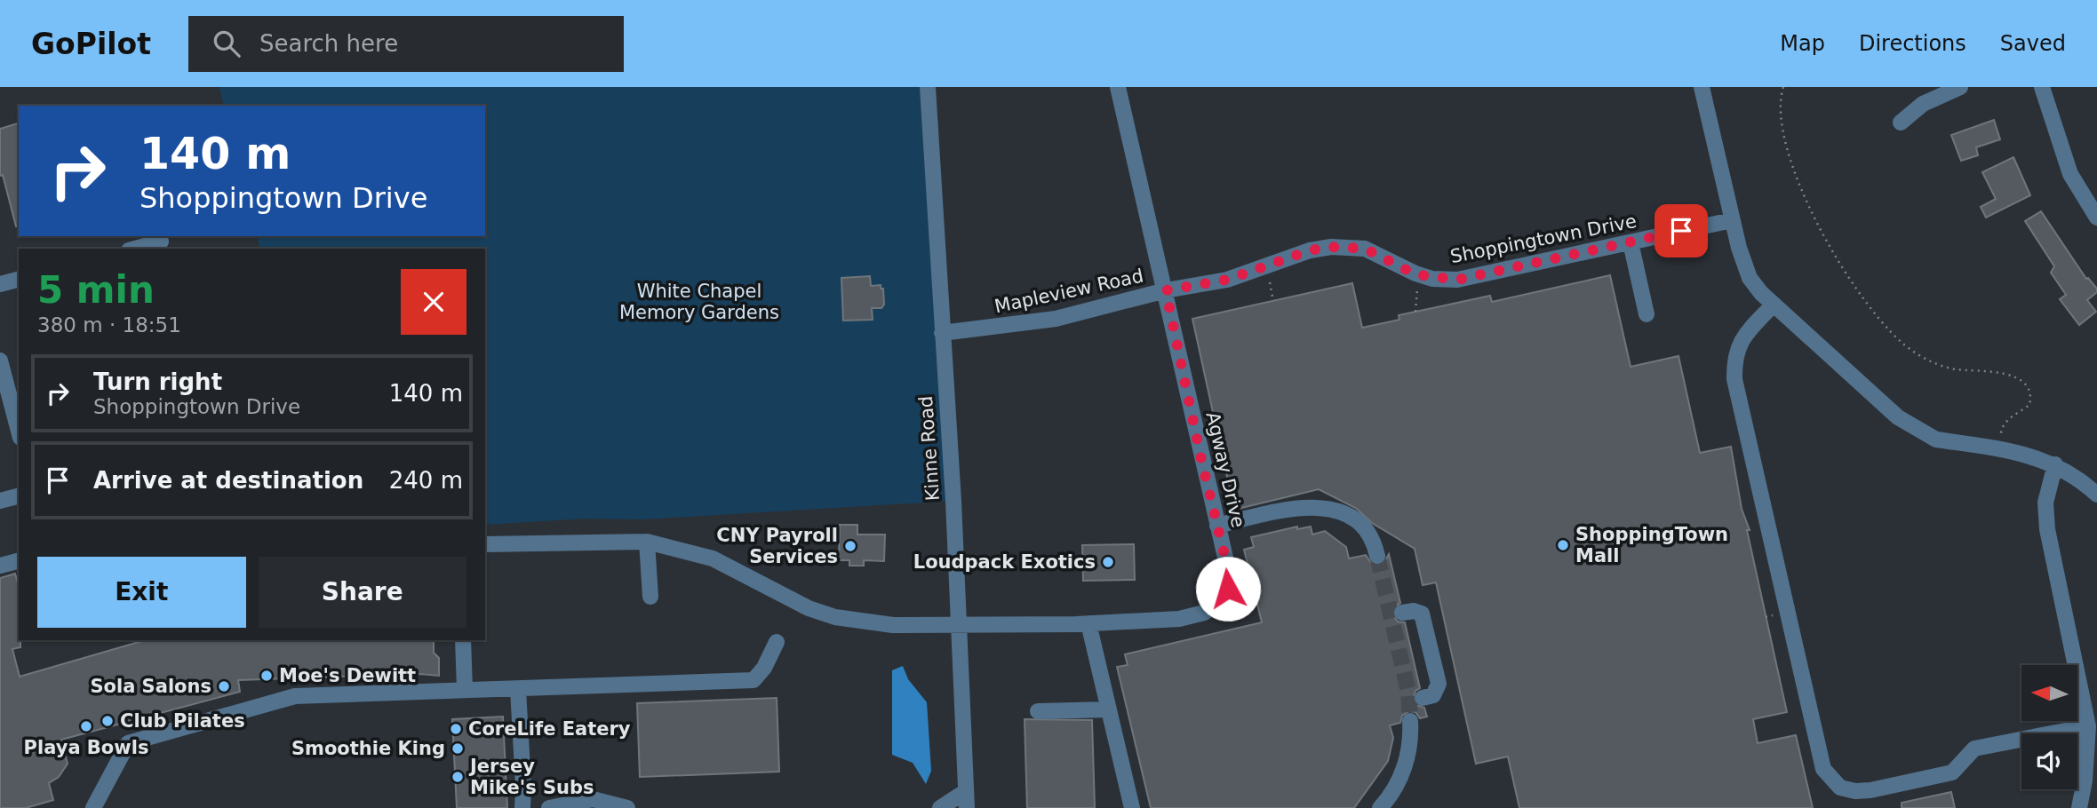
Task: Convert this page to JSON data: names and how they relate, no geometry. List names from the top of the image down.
{
  "streets": {
    "street": [
      "Shoppingtown Drive",
      "Mapleview Road",
      "Kinne Road",
      "Agway Drive"
    ]
  },
  "crossings": [
    ["Shoppingtown Drive", "Mapleview Road"],
    ["Shoppingtown Drive", "Agway Drive"],
    ["Mapleview Road", "Kinne Road"],
    ["Mapleview Road", "Agway Drive"],
    ["Kinne Road", "Agway Drive"]
  ],
  "parks": ["White Chapel Memory Gardens"],
  "places": [
    "ShoppingTown Mall",
    "CNY Payroll Services",
    "Loudpack Exotics",
    "Moe's Dewitt",
    "Sola Salons",
    "Club Pilates",
    "Playa Bowls",
    "CoreLife Eatery",
    "Smoothie King",
    "Jersey Mike's Subs"
  ],
  "north": "left",
  "page": {
    "header": "GoPilot",
    "search": "Search here",
    "nav": ["Map", "Directions", "Saved"],
    "turn": ["140 m", "Shoppingtown Drive"],
    "heading": ["5 min", "380 m · 18:51"],
    "list": [
      {
        "name": "Turn right",
        "note": "Shoppingtown Drive",
        "value": "140 m"
      },
      {
        "name": "Arrive at destination",
        "value": "240 m"
      }
    ],
    "buttons": ["Exit", "Share"]
  }
}
